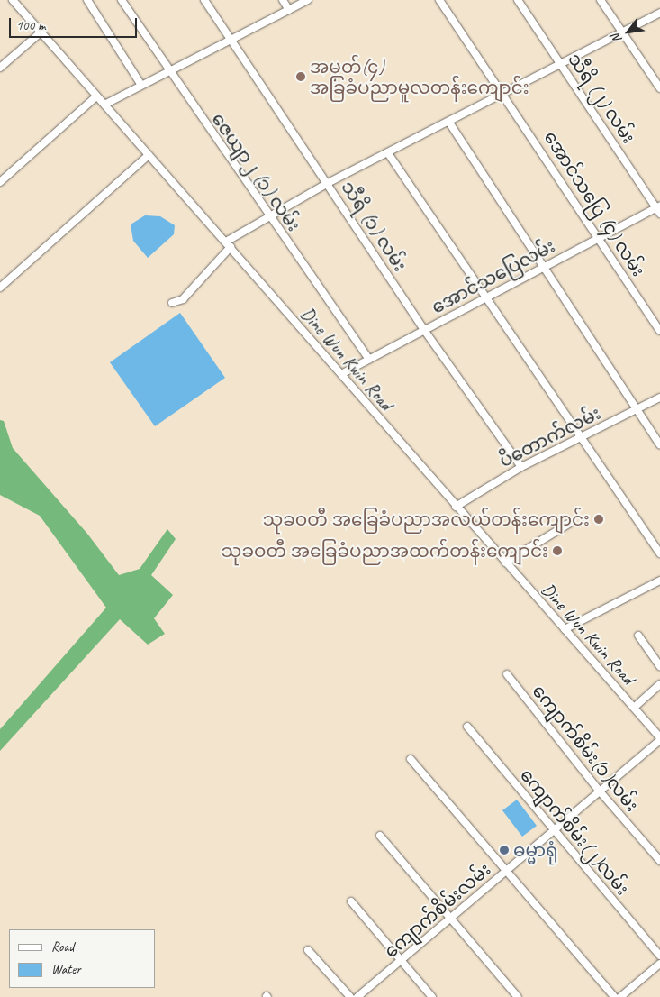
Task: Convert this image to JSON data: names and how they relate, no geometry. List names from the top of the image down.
{
  "streets": {
    "street": [
      "သီရိ (၂) လမ်း",
      "ဇေယျာ၂ (၁) လမ်း",
      "အောင်သပြေ (၄) လမ်း",
      "သီရိ (၁) လမ်း",
      "အောင်သပြေလမ်း",
      "Dine Wun Kwin Road",
      "ပိတောက်လမ်း",
      "ကျောက်စိမ်း(၁)လမ်း",
      "ကျောက်စိမ်း(၂)လမ်း",
      "ကျောက်စိမ်းလမ်း"
    ]
  },
  "crossings": [
    ["သီရိ (၂) လမ်း", "အောင်သပြေလမ်း"],
    ["ဇေယျာ၂ (၁) လမ်း", "အောင်သပြေလမ်း"],
    ["အောင်သပြေ (၄) လမ်း", "အောင်သပြေလမ်း"],
    ["သီရိ (၁) လမ်း", "အောင်သပြေလမ်း"],
    ["သီရိ (၁) လမ်း", "ပိတောက်လမ်း"],
    ["အောင်သပြေလမ်း", "Dine Wun Kwin Road"],
    ["Dine Wun Kwin Road", "ပိတောက်လမ်း"],
    ["Dine Wun Kwin Road", "ကျောက်စိမ်းလမ်း"],
    ["ကျောက်စိမ်း(၁)လမ်း", "ကျောက်စိမ်းလမ်း"],
    ["ကျောက်စိမ်း(၂)လမ်း", "ကျောက်စိမ်းလမ်း"]
  ],
  "places": [
    "အမှတ်(၄) အခြခံပညာမူလတန်းကျောင်း",
    "သုခဝတီ အခြေခံပညာအလယ်တန်းကျောင်း",
    "သုခဝတီ အခြေခံပညာအထက်တန်းကျောင်း",
    "ဓမ္မာရုံ"
  ],
  "legend": ["Road", "Water"],
  "scale_bar": "100 m",
  "north": "bottom left"
}
